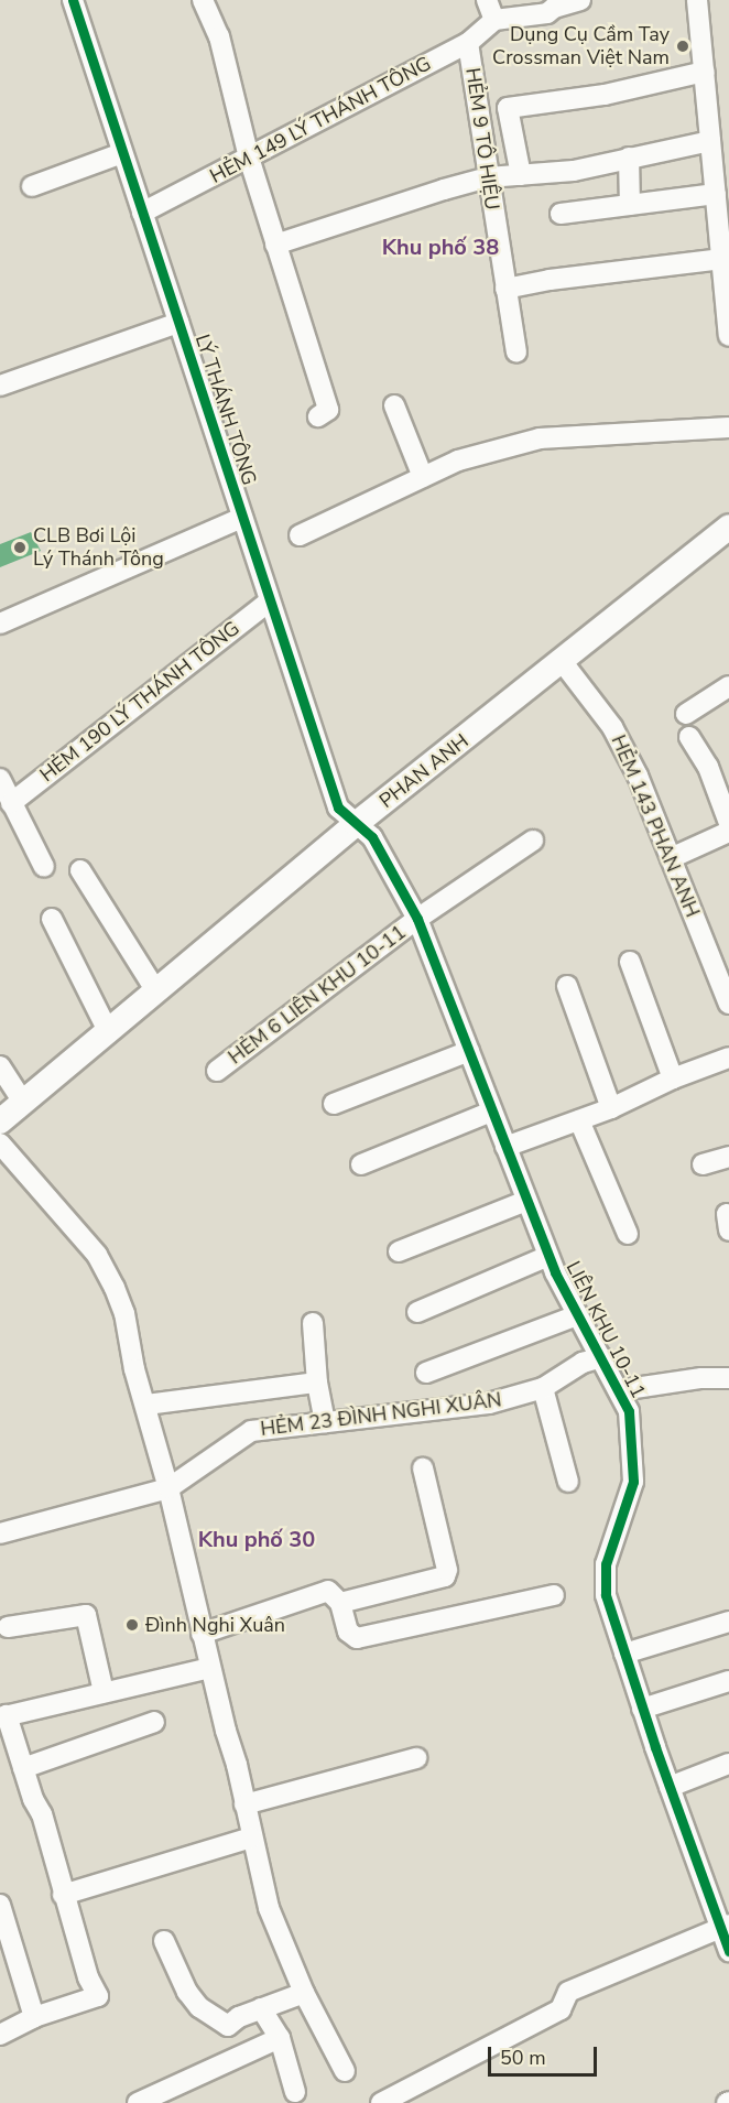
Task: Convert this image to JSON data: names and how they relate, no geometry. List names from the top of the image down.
{
  "streets": {
    "main road": ["PHAN ANH"],
    "street": [
      "HẺM 149 LÝ THÁNH TÔNG",
      "HẺM 9 TÔ HIỆU",
      "LÝ THÁNH TÔNG",
      "HẺM 190 LÝ THÁNH TÔNG",
      "HẺM 143 PHAN ANH",
      "HẺM 6 LIÊN KHU 10-11",
      "LIÊN KHU 10-11",
      "HẺM 23 ĐÌNH NGHI XUÂN"
    ]
  },
  "crossings": [
    ["HẺM 149 LÝ THÁNH TÔNG", "HẺM 9 TÔ HIỆU"],
    ["HẺM 149 LÝ THÁNH TÔNG", "LÝ THÁNH TÔNG"],
    ["LÝ THÁNH TÔNG", "HẺM 190 LÝ THÁNH TÔNG"],
    ["LÝ THÁNH TÔNG", "PHAN ANH"],
    ["LÝ THÁNH TÔNG", "LIÊN KHU 10-11"],
    ["PHAN ANH", "HẺM 143 PHAN ANH"],
    ["PHAN ANH", "LIÊN KHU 10-11"],
    ["HẺM 6 LIÊN KHU 10-11", "LIÊN KHU 10-11"],
    ["LIÊN KHU 10-11", "HẺM 23 ĐÌNH NGHI XUÂN"]
  ],
  "districts": ["Khu phố 38", "Khu phố 30"],
  "places": ["Dụng Cụ Cầm Tay Crossman Việt Nam", "CLB Bơi Lội Lý Thánh Tông", "Đình Nghi Xuân"],
  "scale_bar": "50 m"
}
